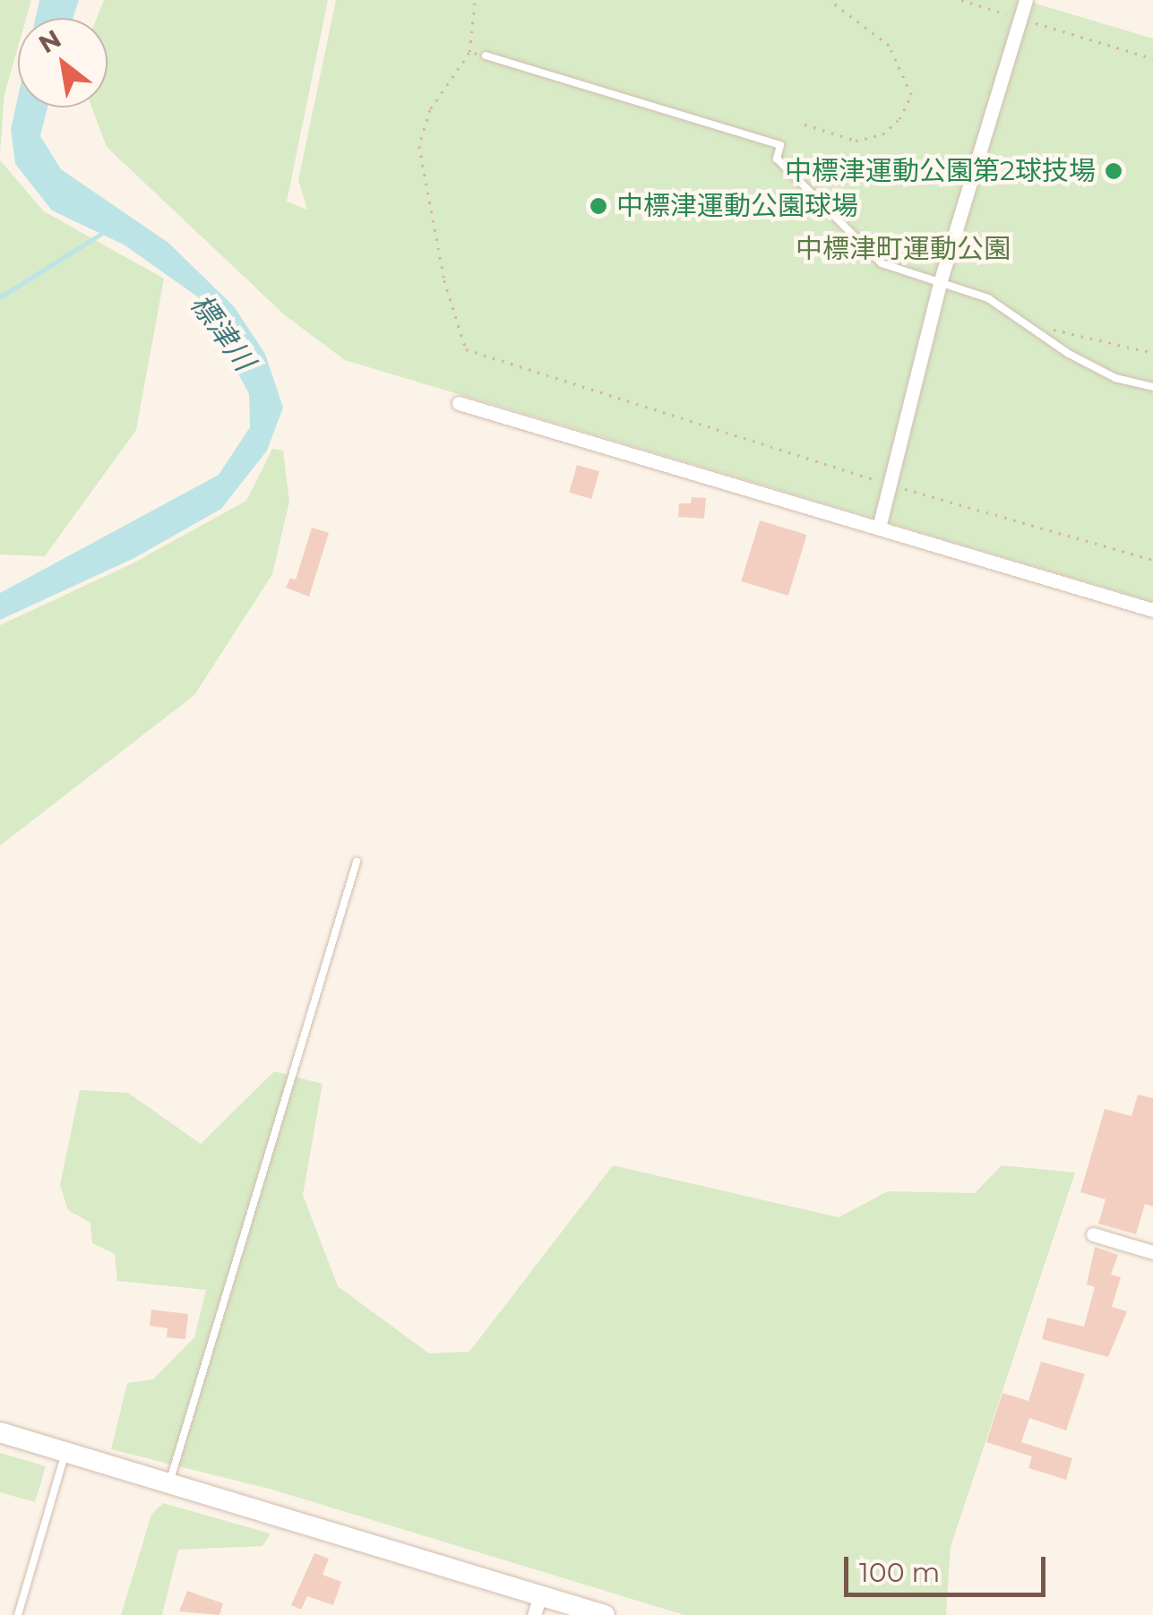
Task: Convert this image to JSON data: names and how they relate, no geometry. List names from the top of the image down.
{
  "water": ["標津川"],
  "parks": ["中標津町運動公園"],
  "places": ["中標津運動公園第2球技場", "中標津運動公園球場"],
  "scale_bar": "100 m",
  "north": "top left"
}
